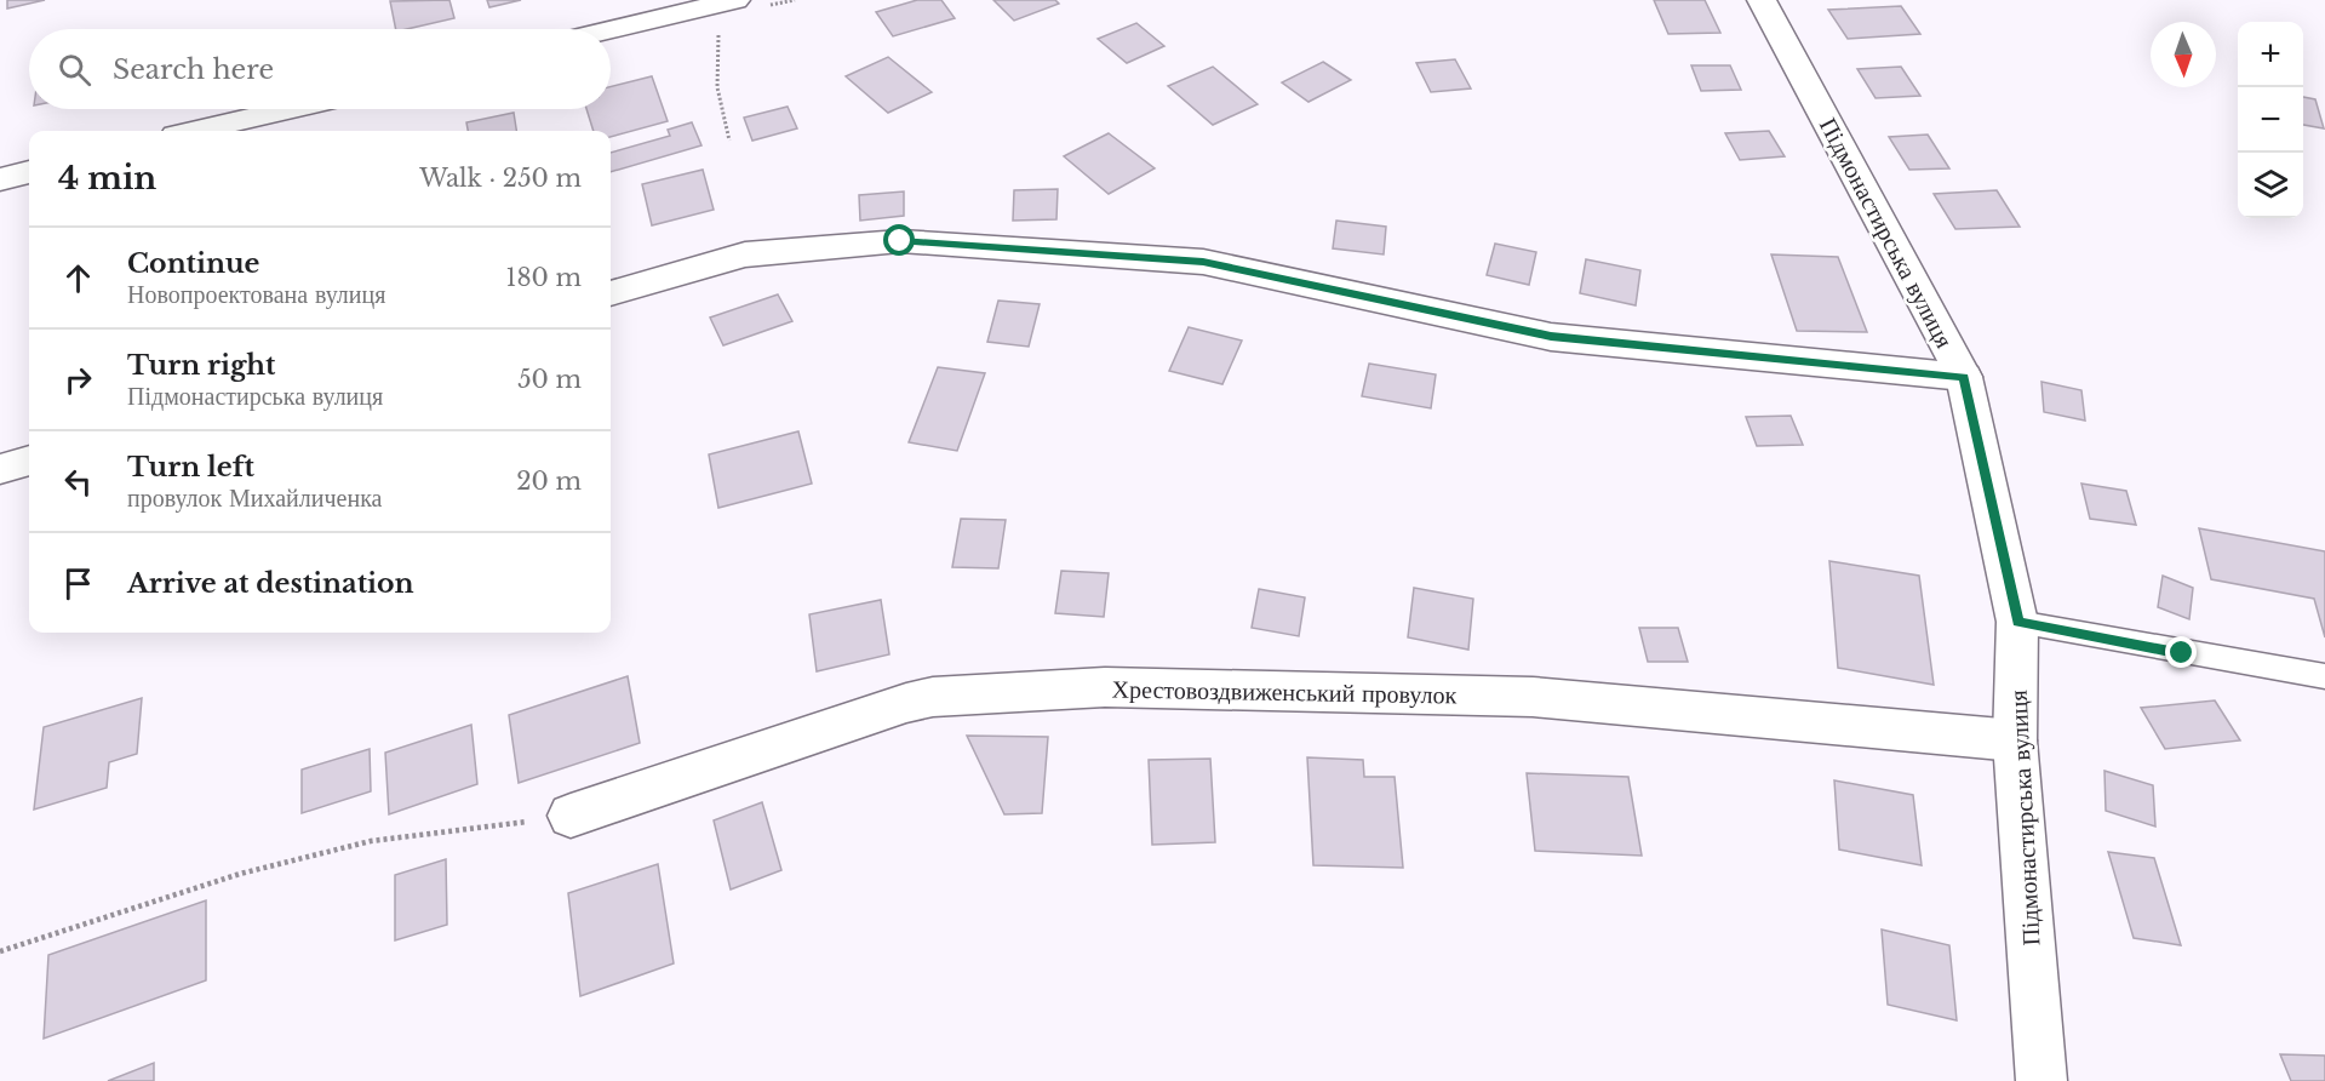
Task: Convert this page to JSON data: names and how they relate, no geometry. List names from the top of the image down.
{
  "streets": {
    "street": ["Підмонастирська вулиця", "Хрестовоздвиженський провулок"]
  },
  "crossings": [
    ["Підмонастирська вулиця", "Хрестовоздвиженський провулок"]
  ],
  "north": "bottom",
  "page": {
    "map_buttons": ["+", "−"],
    "search": "Search here",
    "heading": ["4 min", "Walk · 250 m"],
    "list": [
      ["Continue", "Новопроектована вулиця", "180 m"],
      ["Turn right", "Підмонастирська вулиця", "50 m"],
      ["Turn left", "провулок Михайличенка", "20 m"],
      "Arrive at destination"
    ]
  }
}
